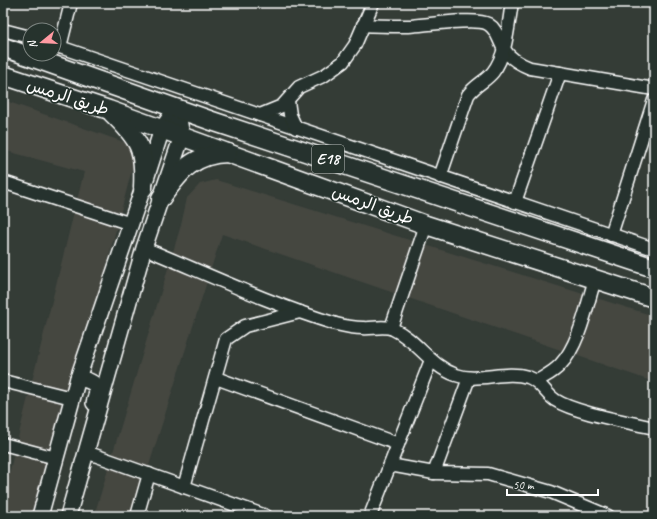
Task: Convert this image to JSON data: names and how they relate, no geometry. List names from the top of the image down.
{
  "streets": {
    "highway": ["طريق الرمس", "E18"]
  },
  "scale_bar": "50 m",
  "north": "left"
}
